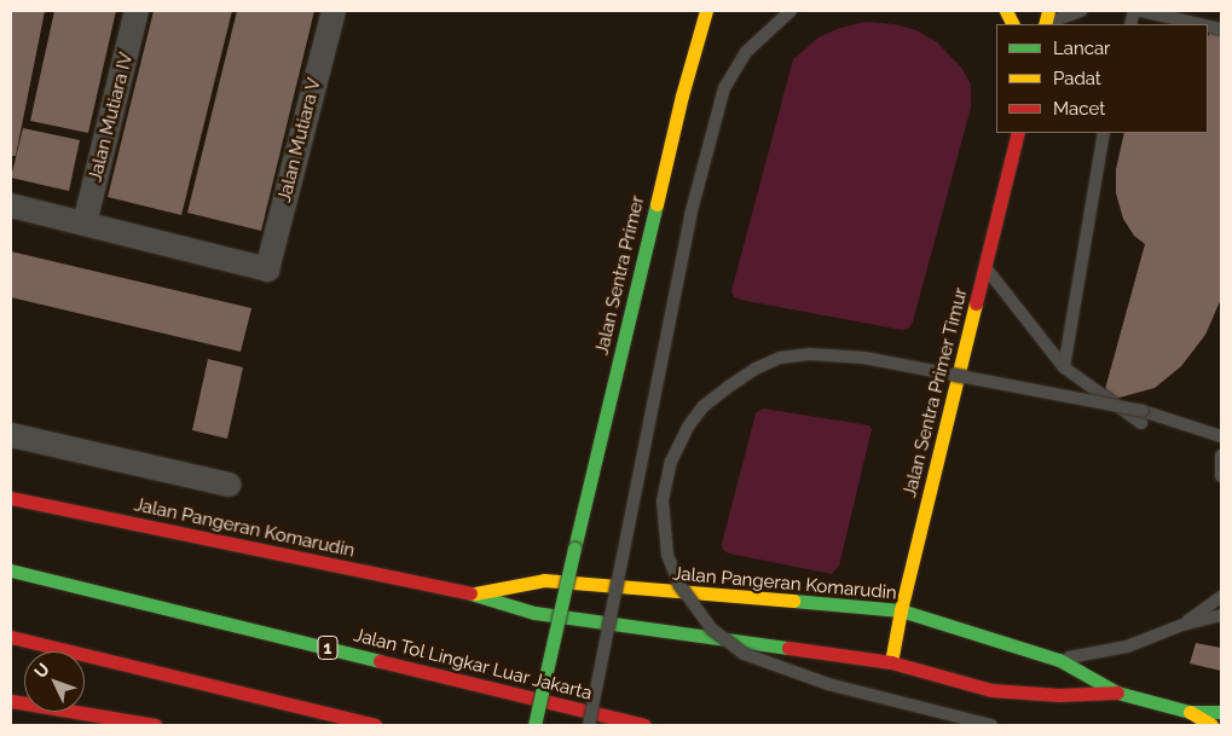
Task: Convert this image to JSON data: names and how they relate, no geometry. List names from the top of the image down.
{
  "streets": {
    "main road": [
      "Jalan Sentra Primer",
      "Jalan Sentra Primer Timur",
      "Jalan Pangeran Komarudin",
      "1",
      "Jalan Tol Lingkar Luar Jakarta"
    ],
    "street": ["Jalan Mutiara IV", "Jalan Mutiara V"]
  },
  "crossings": [
    ["Jalan Mutiara IV", "Jalan Mutiara V"],
    ["Jalan Sentra Primer Timur", "Jalan Pangeran Komarudin"]
  ],
  "legend": ["Lancar", "Padat", "Macet"],
  "north": "top left"
}
